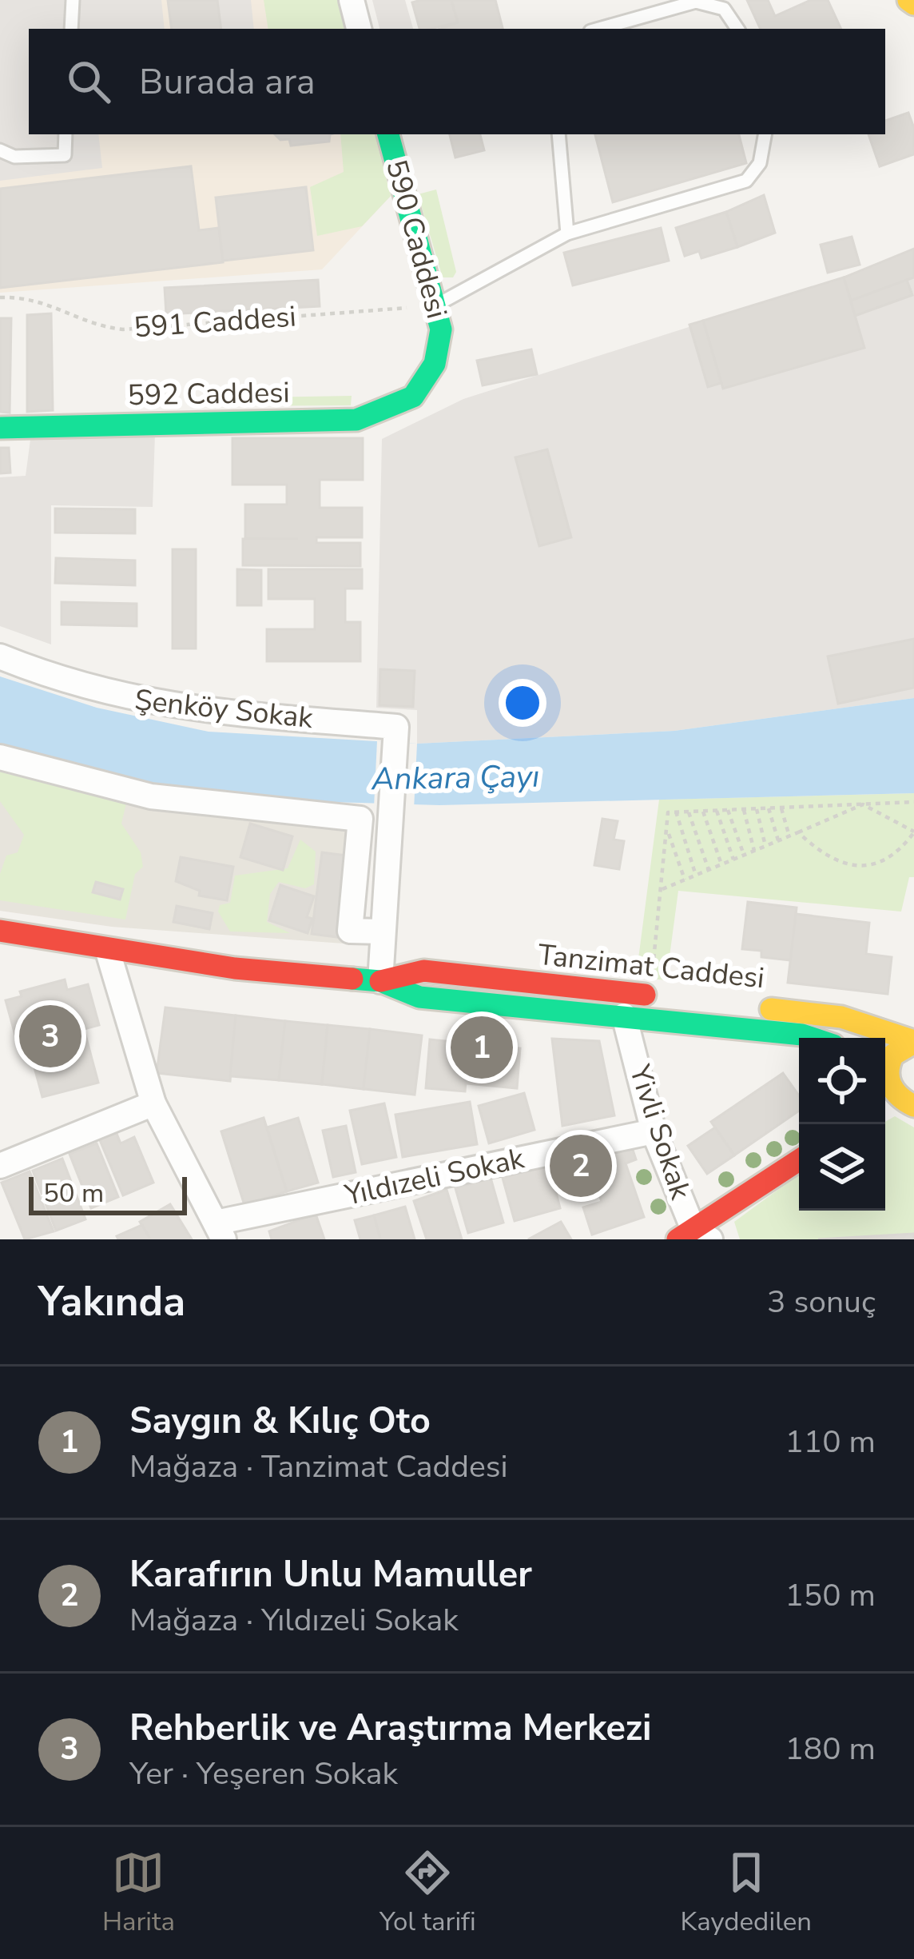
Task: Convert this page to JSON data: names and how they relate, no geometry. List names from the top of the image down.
{
  "streets": {
    "main road": ["590 Caddesi", "592 Caddesi", "Tanzimat Caddesi"],
    "street": ["Şenköy Sokak", "Yivli Sokak", "Yıldızeli Sokak"],
    "path": ["591 Caddesi"]
  },
  "crossings": [
    ["590 Caddesi", "591 Caddesi"],
    ["590 Caddesi", "592 Caddesi"],
    ["Tanzimat Caddesi", "Yivli Sokak"],
    ["Yivli Sokak", "Yıldızeli Sokak"]
  ],
  "water": ["Ankara Çayı"],
  "scale_bar": "50 m",
  "page": {
    "search": "Burada ara",
    "pins": ["3", "1", "2"],
    "scale": "50 m",
    "heading": ["Yakında", "3 sonuç"],
    "list": [
      {
        "mark": "1",
        "name": "Saygın & Kılıç Oto",
        "note": "Mağaza · Tanzimat Caddesi",
        "value": "110 m"
      },
      {
        "mark": "2",
        "name": "Karafırın Unlu Mamuller",
        "note": "Mağaza · Yıldızeli Sokak",
        "value": "150 m"
      },
      {
        "mark": "3",
        "name": "Rehberlik ve Araştırma Merkezi",
        "note": "Yer · Yeşeren Sokak",
        "value": "180 m"
      }
    ],
    "nav": ["Harita", "Yol tarifi", "Kaydedilen"]
  }
}
